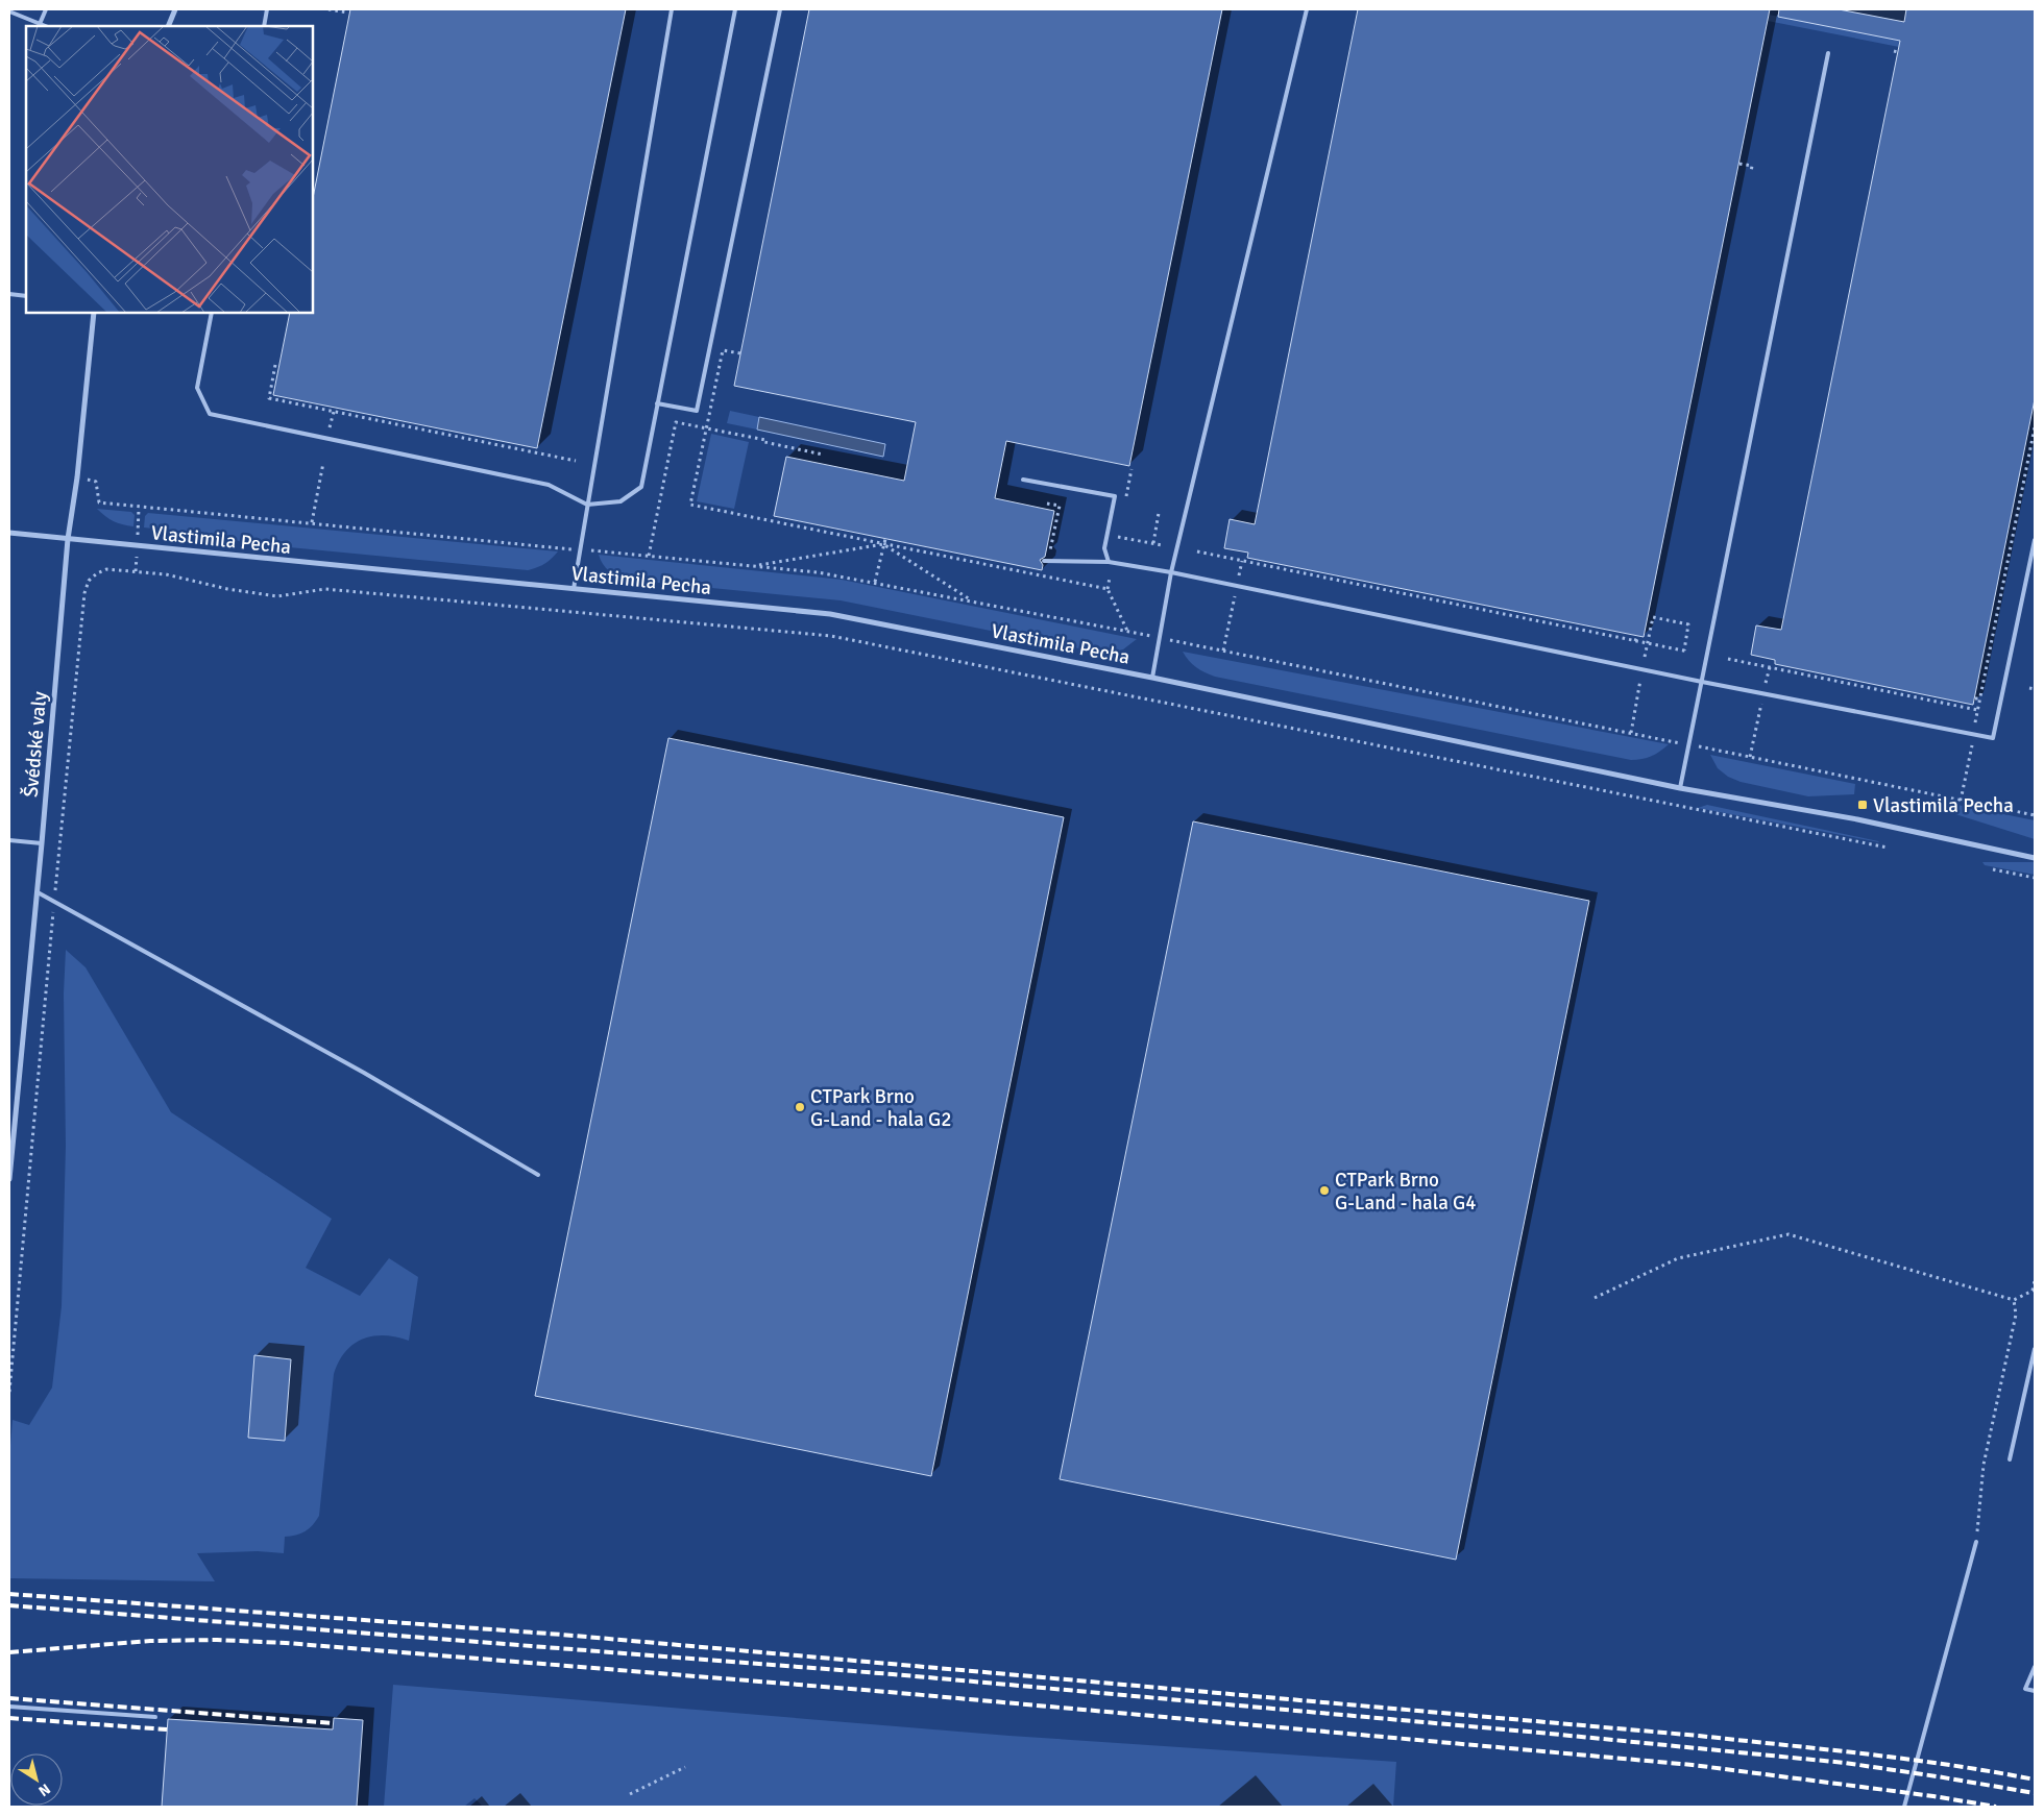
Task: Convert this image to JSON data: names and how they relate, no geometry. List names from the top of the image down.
{
  "streets": {
    "street": ["Vlastimila Pecha", "Švédské valy"]
  },
  "crossings": [
    ["Vlastimila Pecha", "Švédské valy"]
  ],
  "places": {
    "transit": ["Vlastimila Pecha"],
    "other": ["CTPark Brno G-Land - hala G2", "CTPark Brno G-Land - hala G4"]
  },
  "north": "bottom right"
}
